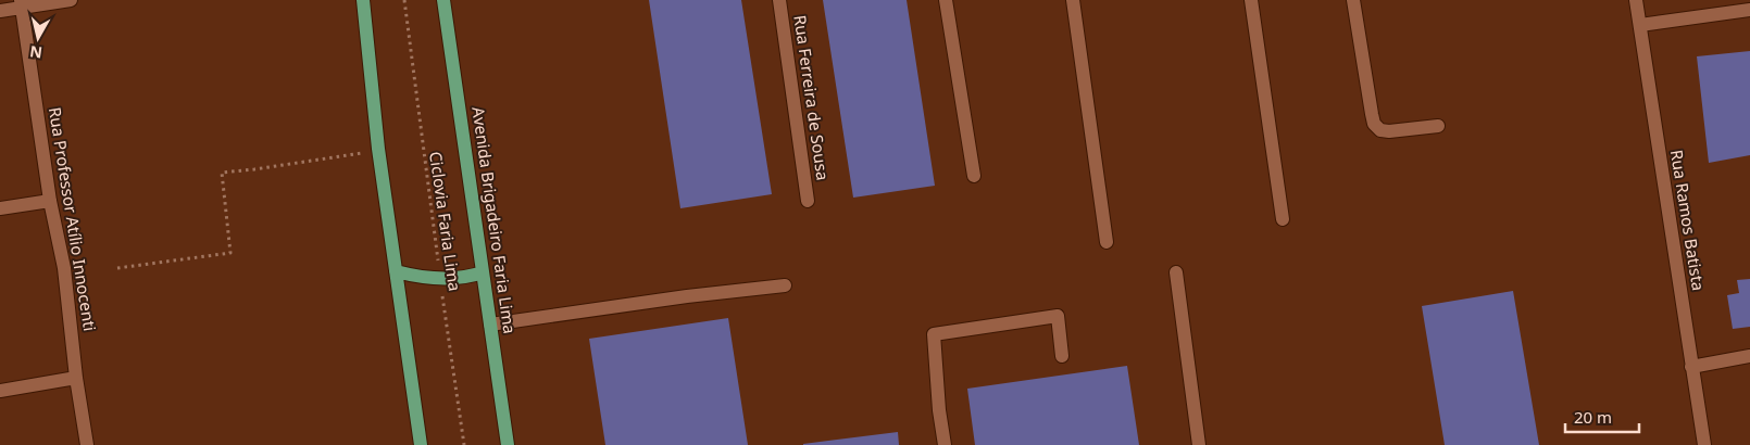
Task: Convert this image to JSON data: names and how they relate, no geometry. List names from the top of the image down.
{
  "streets": {
    "main road": ["Avenida Brigadeiro Faria Lima"],
    "street": ["Rua Ferreira de Sousa", "Rua Professor Atílio Innocenti", "Rua Ramos Batista"],
    "path": ["Ciclovia Faria Lima"]
  },
  "scale_bar": "20 m",
  "north": "bottom"
}
